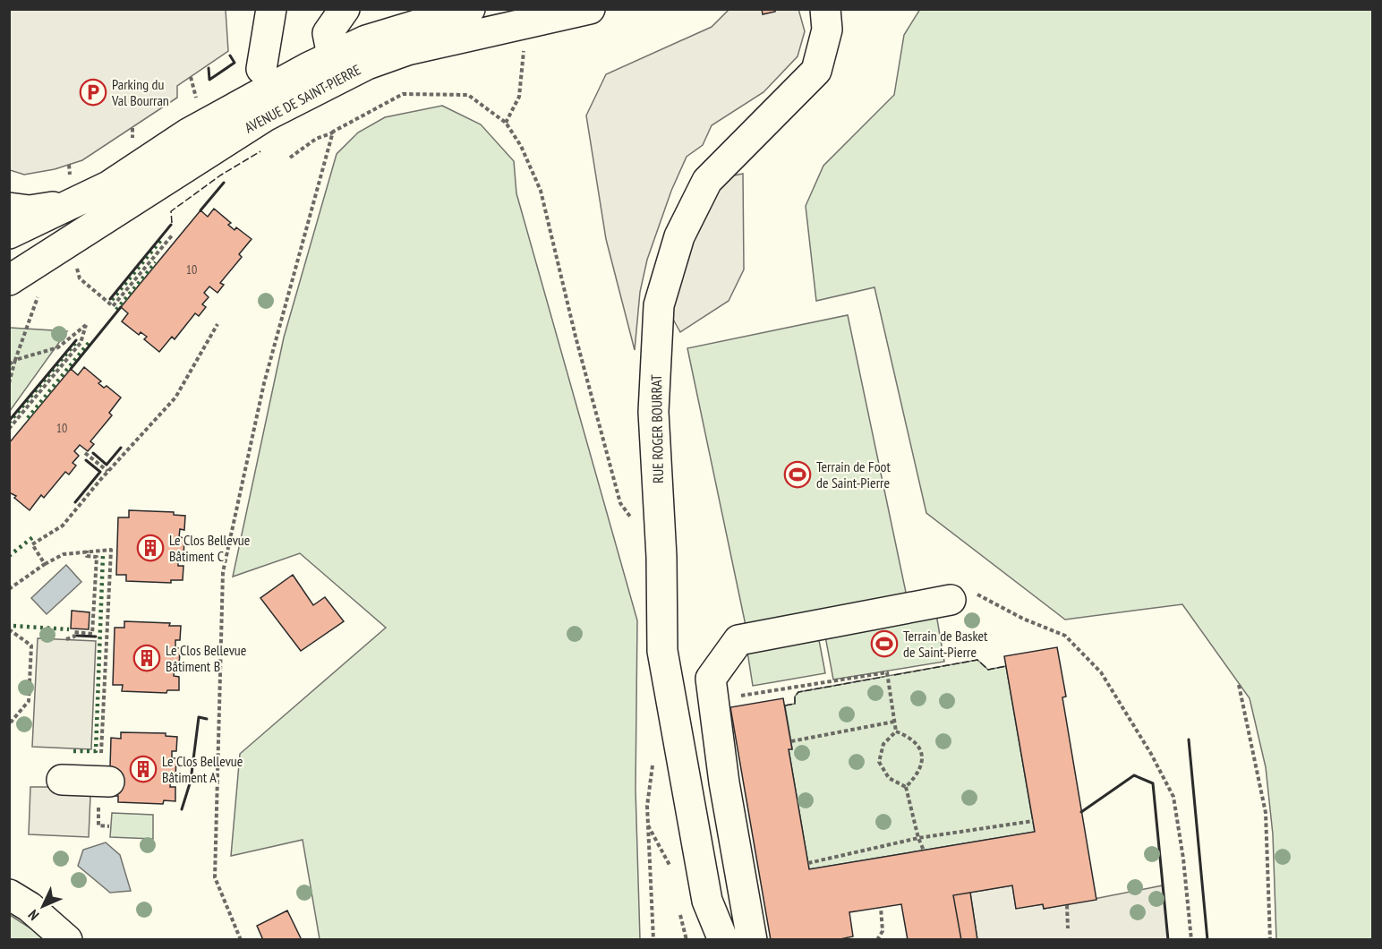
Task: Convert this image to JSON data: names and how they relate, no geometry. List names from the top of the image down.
{
  "streets": {
    "street": ["AVENUE DE SAINT-PIERRE", "RUE ROGER BOURRAT"]
  },
  "places": {
    "parking": ["Parking du Val Bourran"],
    "sports": ["Terrain de Foot de Saint-Pierre", "Terrain de Basket de Saint-Pierre"],
    "building": ["Le Clos Bellevue Bâtiment C", "Le Clos Bellevue Bâtiment B", "Le Clos Bellevue Bâtiment A"]
  },
  "house_numbers": ["10", "10"],
  "north": "bottom left"
}
